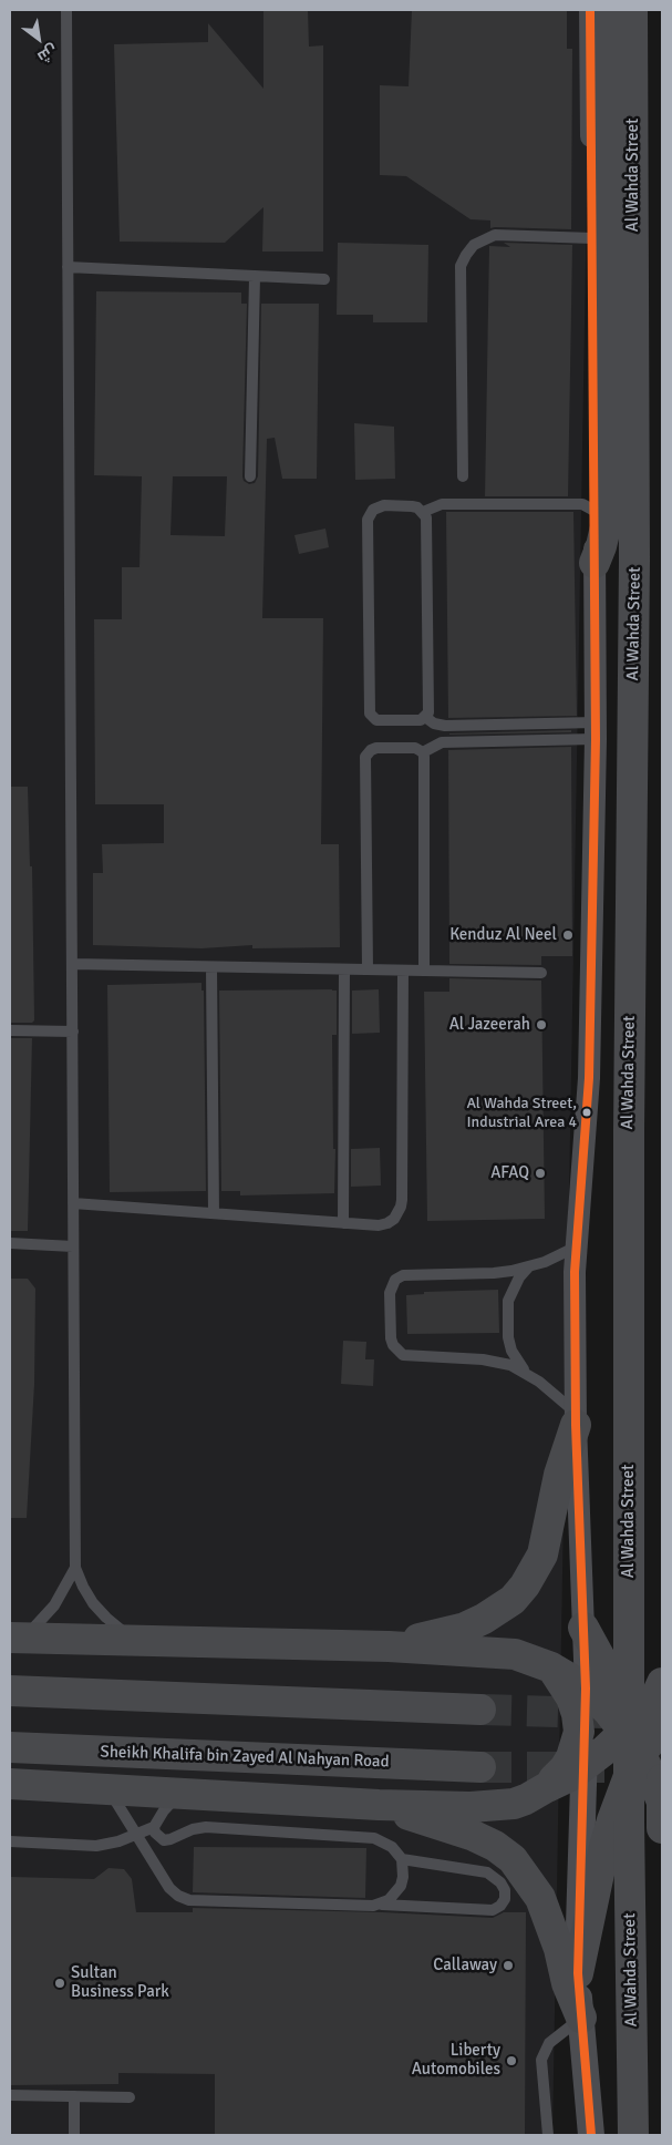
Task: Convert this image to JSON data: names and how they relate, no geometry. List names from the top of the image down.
{
  "streets": {
    "highway": ["Al Wahda Street", "Sheikh Khalifa bin Zayed Al Nahyan Road"]
  },
  "places": [
    "Kenduz Al Neel",
    "Al Jazeerah",
    "Al Wahda Street, Industrial Area 4",
    "AFAQ",
    "Callaway",
    "Sultan Business Park",
    "Liberty Automobiles"
  ],
  "north": "bottom right"
}
